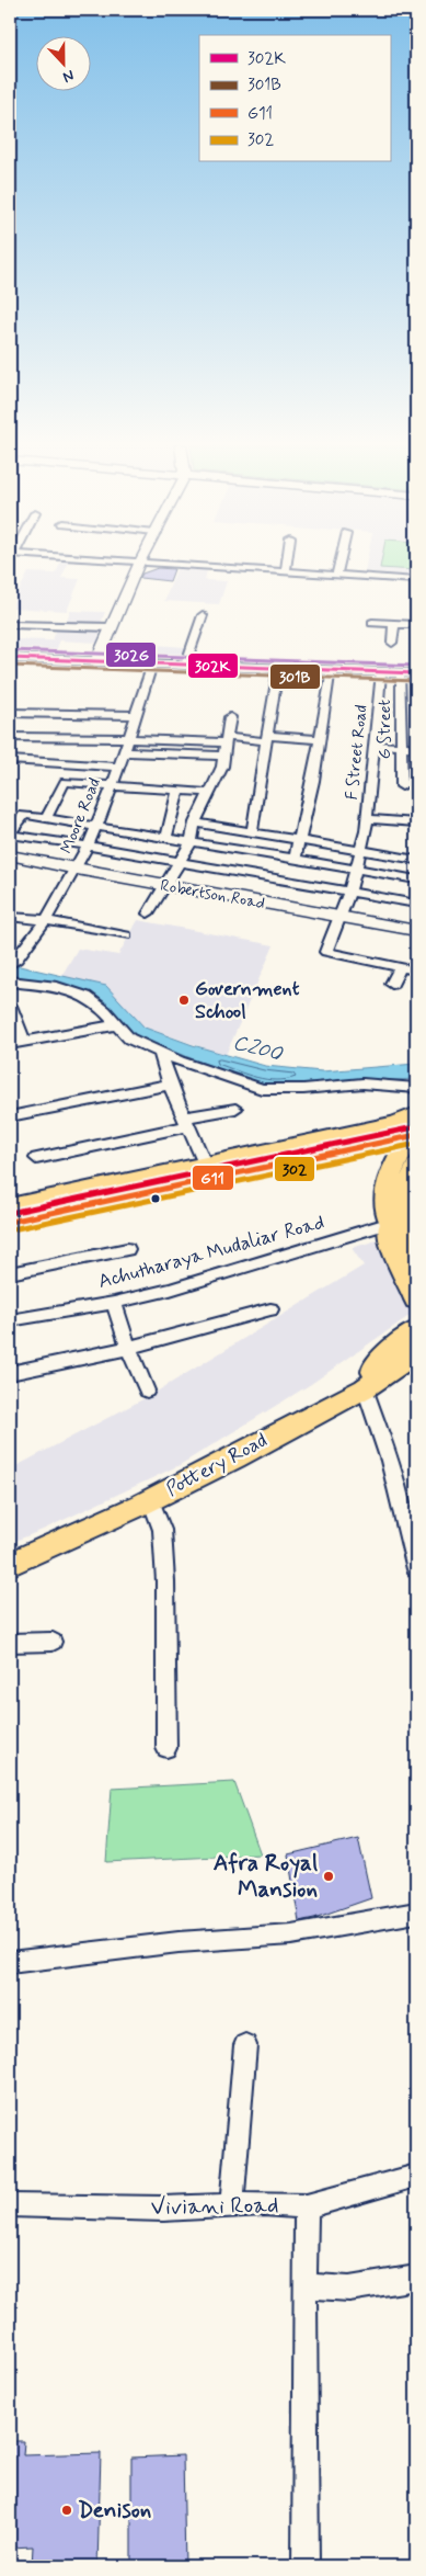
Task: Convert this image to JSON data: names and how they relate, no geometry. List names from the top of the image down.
{
  "streets": {
    "main road": ["Pottery Road"],
    "street": [
      "G Street",
      "F Street Road",
      "Moore Road",
      "Robertson Road",
      "Achutharaya Mudaliar Road",
      "Viviani Road"
    ]
  },
  "crossings": [
    ["Moore Road", "Robertson Road"]
  ],
  "water": ["C200"],
  "places": ["Government School", "Afra Royal Mansion", "Denison"],
  "lines": [
    "transit line 302G",
    "transit line 302K",
    "transit line 301B",
    "transit line G11",
    "transit line 302"
  ],
  "legend": [
    "302K",
    "301B",
    "G11",
    "302"
  ],
  "north": "bottom"
}
